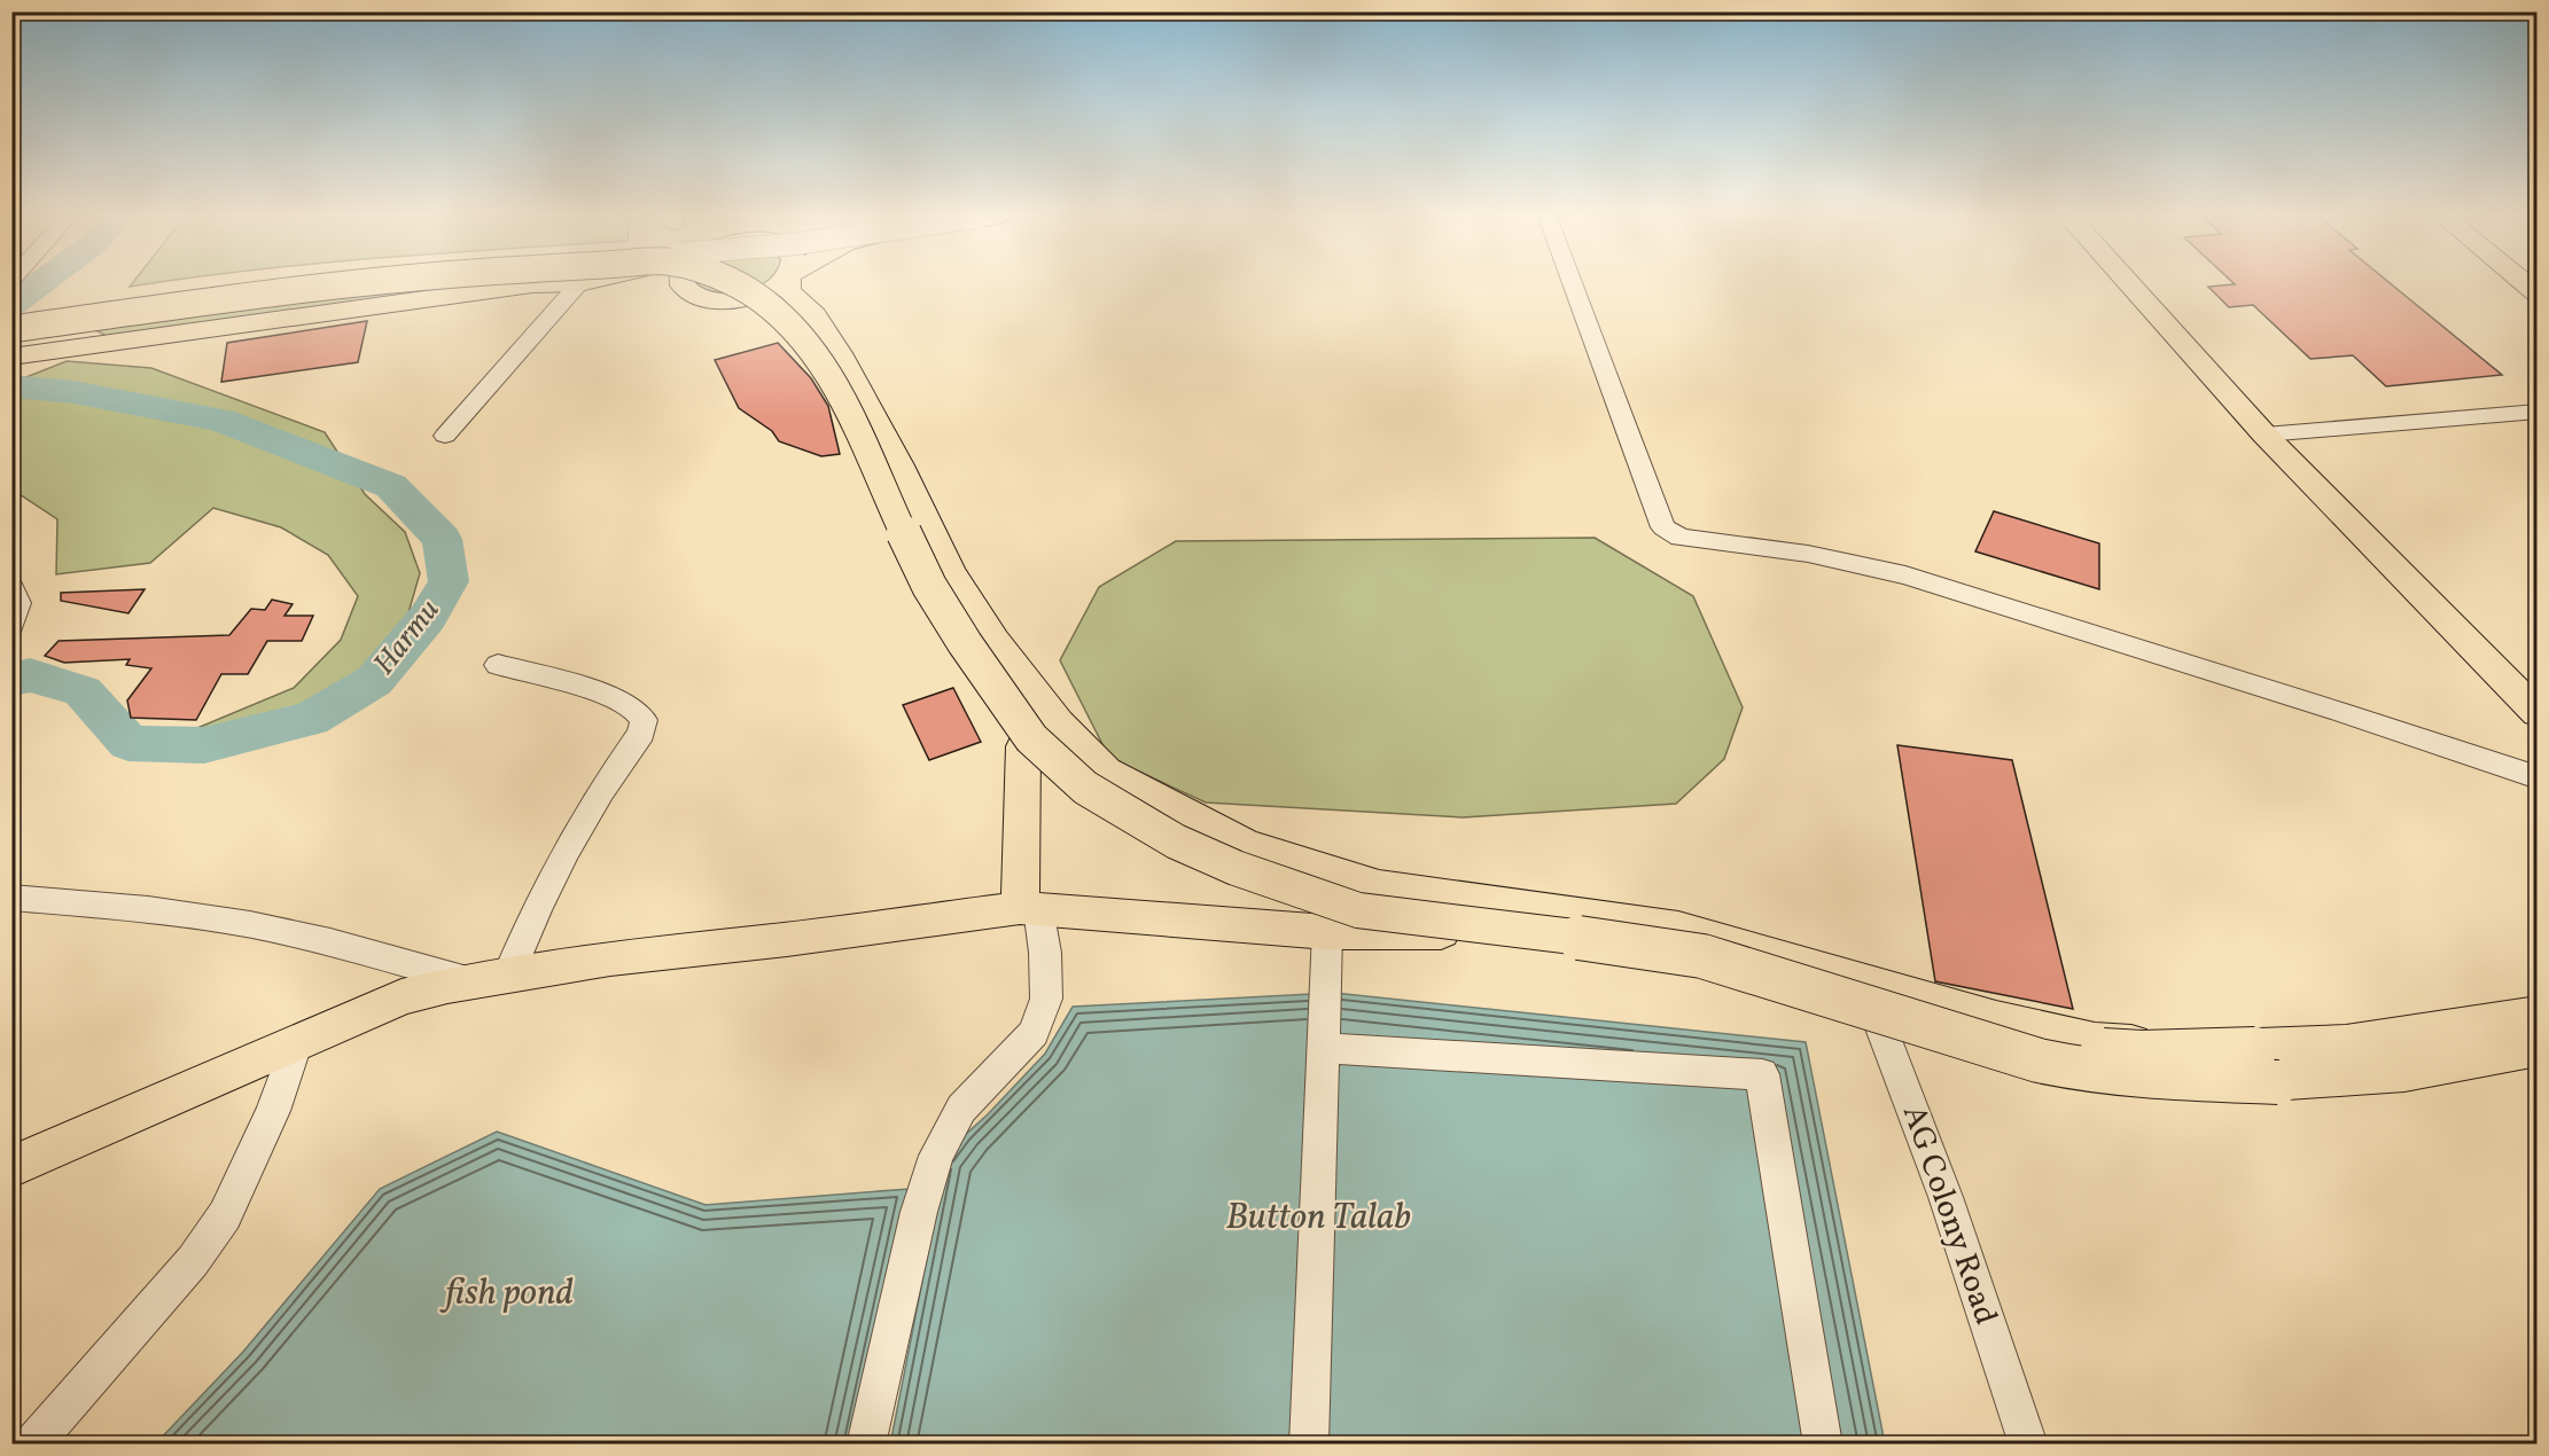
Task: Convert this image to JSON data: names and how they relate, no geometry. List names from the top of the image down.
{
  "streets": {
    "street": ["AG Colony Road"]
  },
  "water": ["Harmu", "Button Talab", "fish pond"]
}
